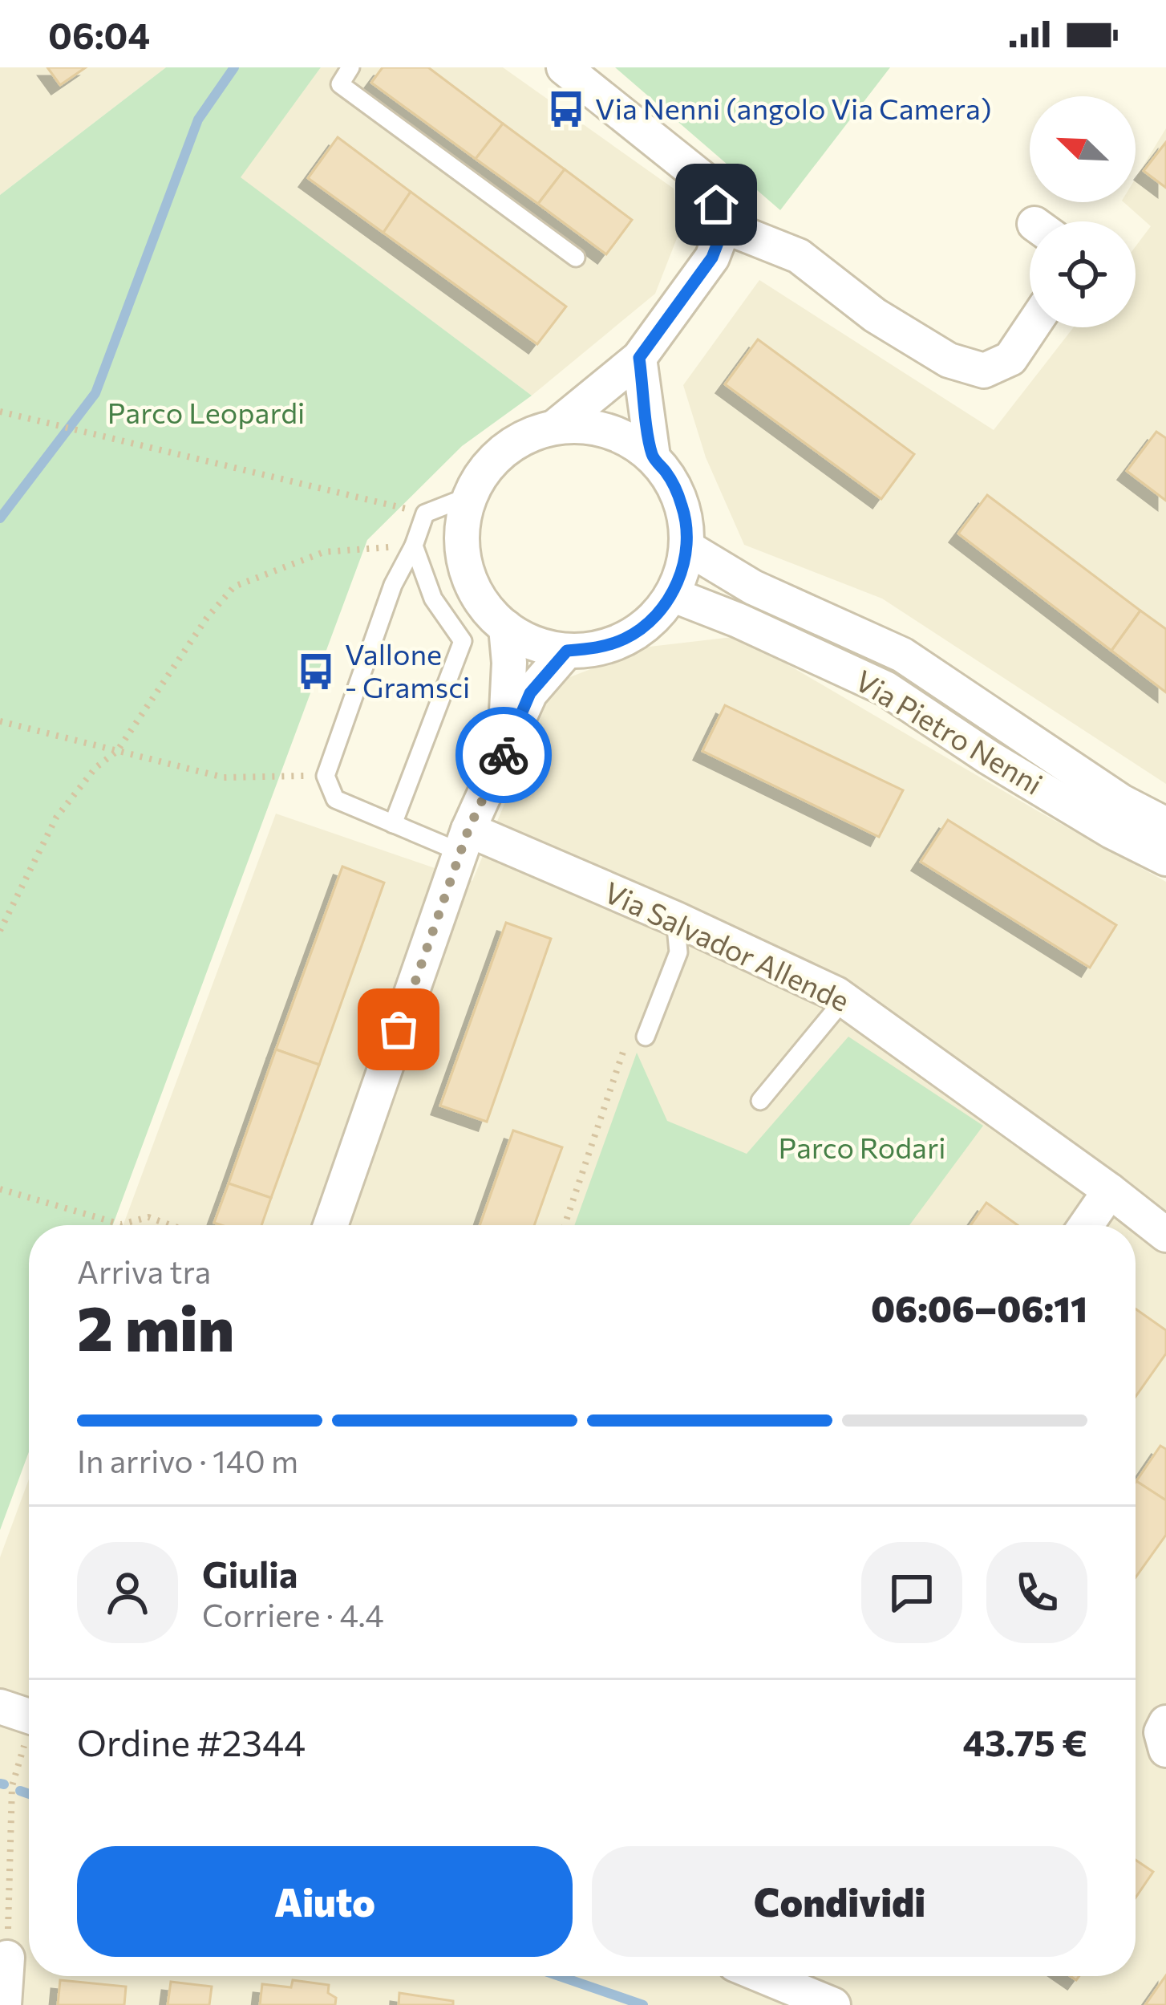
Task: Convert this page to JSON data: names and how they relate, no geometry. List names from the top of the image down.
{
  "streets": {
    "street": ["Via Pietro Nenni", "Via Salvador Allende"]
  },
  "parks": ["Parco Leopardi", "Parco Rodari"],
  "places": {
    "bus stop": ["Via Nenni (angolo Via Camera)", "Vallone - Gramsci"]
  },
  "north": "top left",
  "page": {
    "status": "06:04",
    "heading": ["2 min", "Arriva tra", "06:06–06:11"],
    "panel": [
      "Giulia",
      "Corriere · 4.4",
      "Ordine #2344",
      "43.75 €"
    ],
    "bar": "In arrivo · 140 m",
    "buttons": ["Aiuto", "Condividi"]
  }
}
